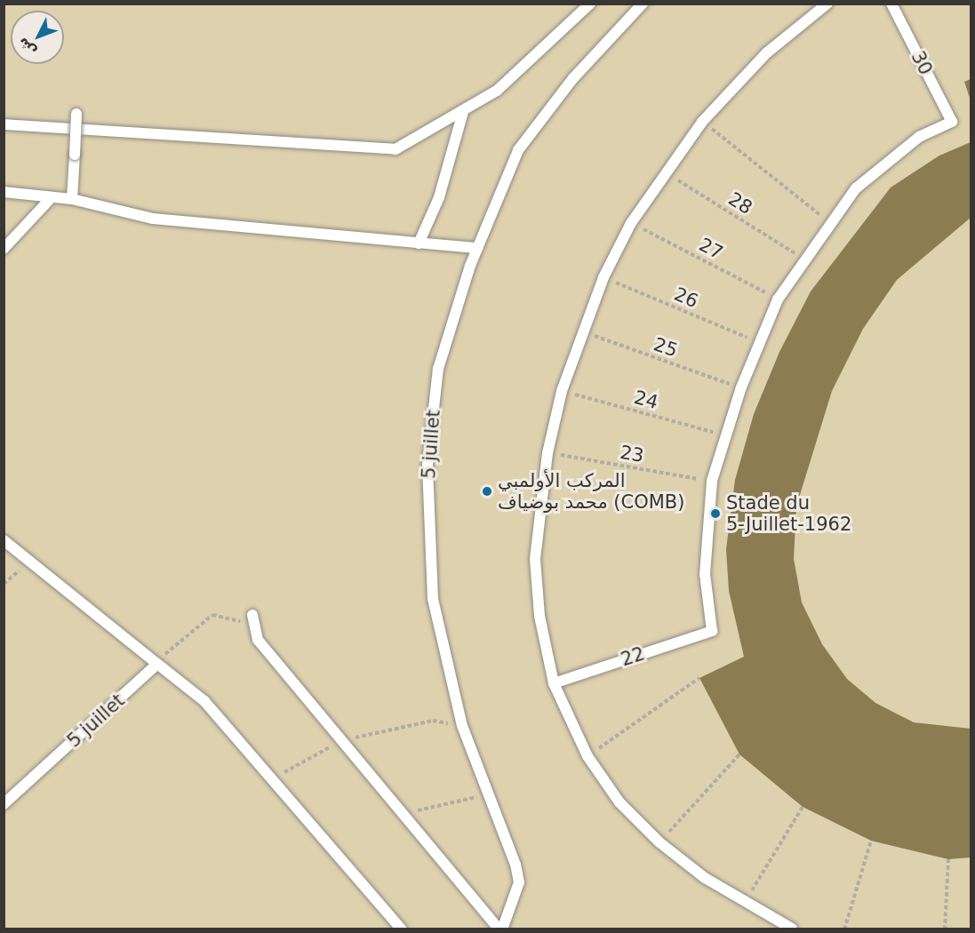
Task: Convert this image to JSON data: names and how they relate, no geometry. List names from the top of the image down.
{
  "streets": {
    "lane": ["30", "5 juillet", "22"],
    "path": [
      "28",
      "27",
      "26",
      "25",
      "24",
      "23"
    ]
  },
  "crossings": [
    ["23", "22"]
  ],
  "places": ["المركب الأولمبي محمد بوضياف (COMB)", "Stade du 5-Juillet-1962"],
  "north": "bottom left"
}
